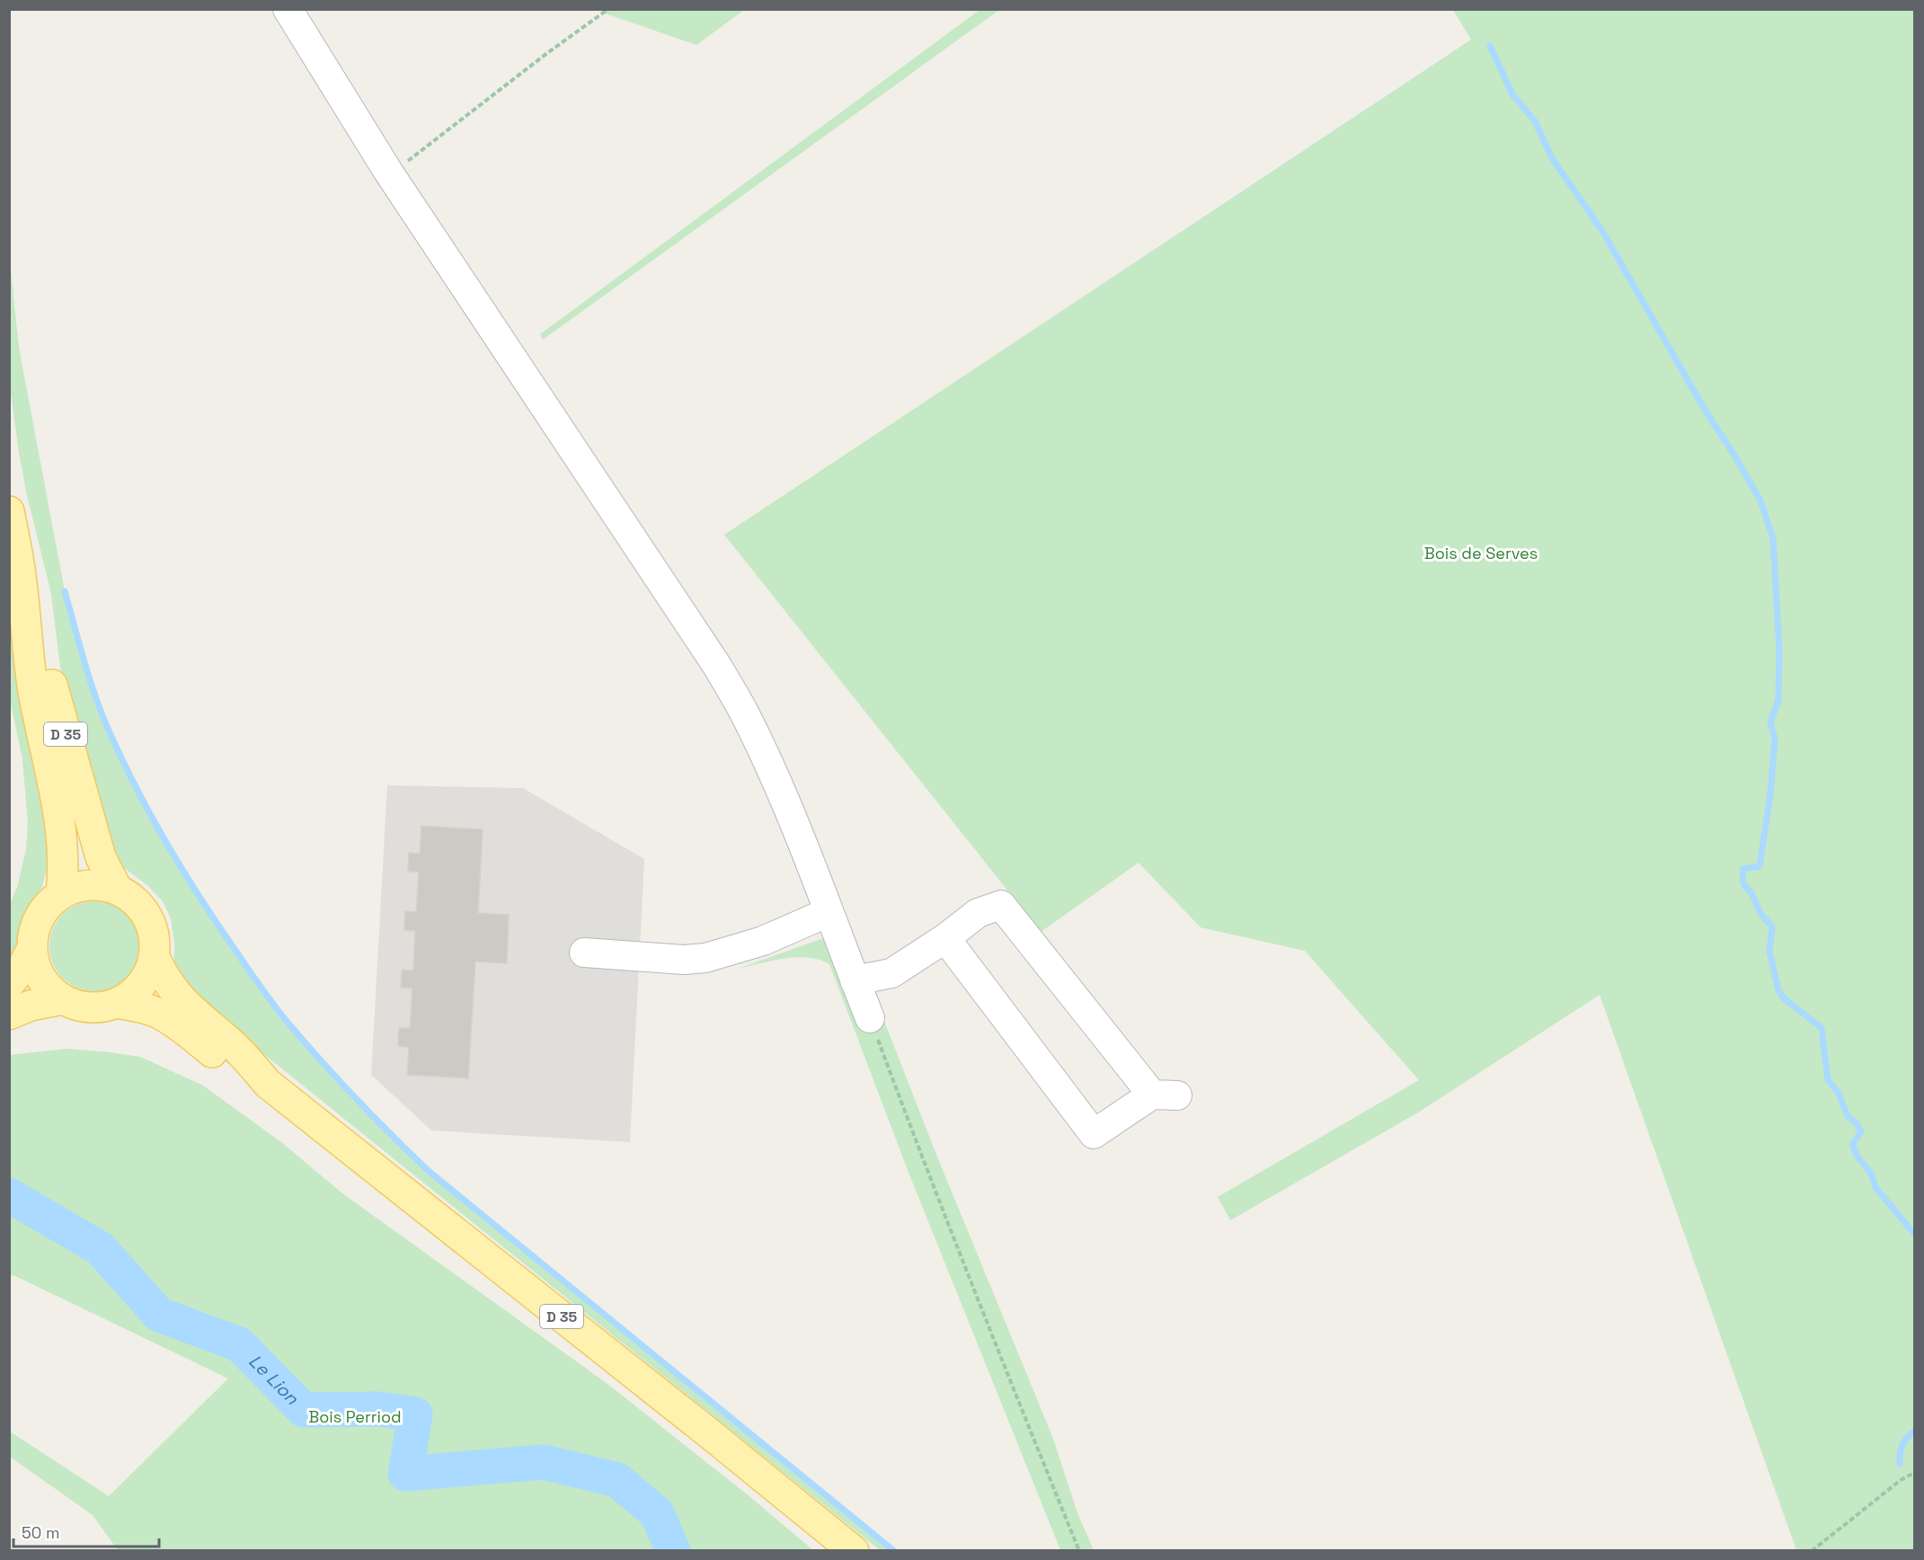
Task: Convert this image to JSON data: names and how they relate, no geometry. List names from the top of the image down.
{
  "streets": {
    "main road": ["D 35"]
  },
  "water": ["Le Lion"],
  "parks": ["Bois de Serves", "Bois Perriod"],
  "scale_bar": "50 m"
}
